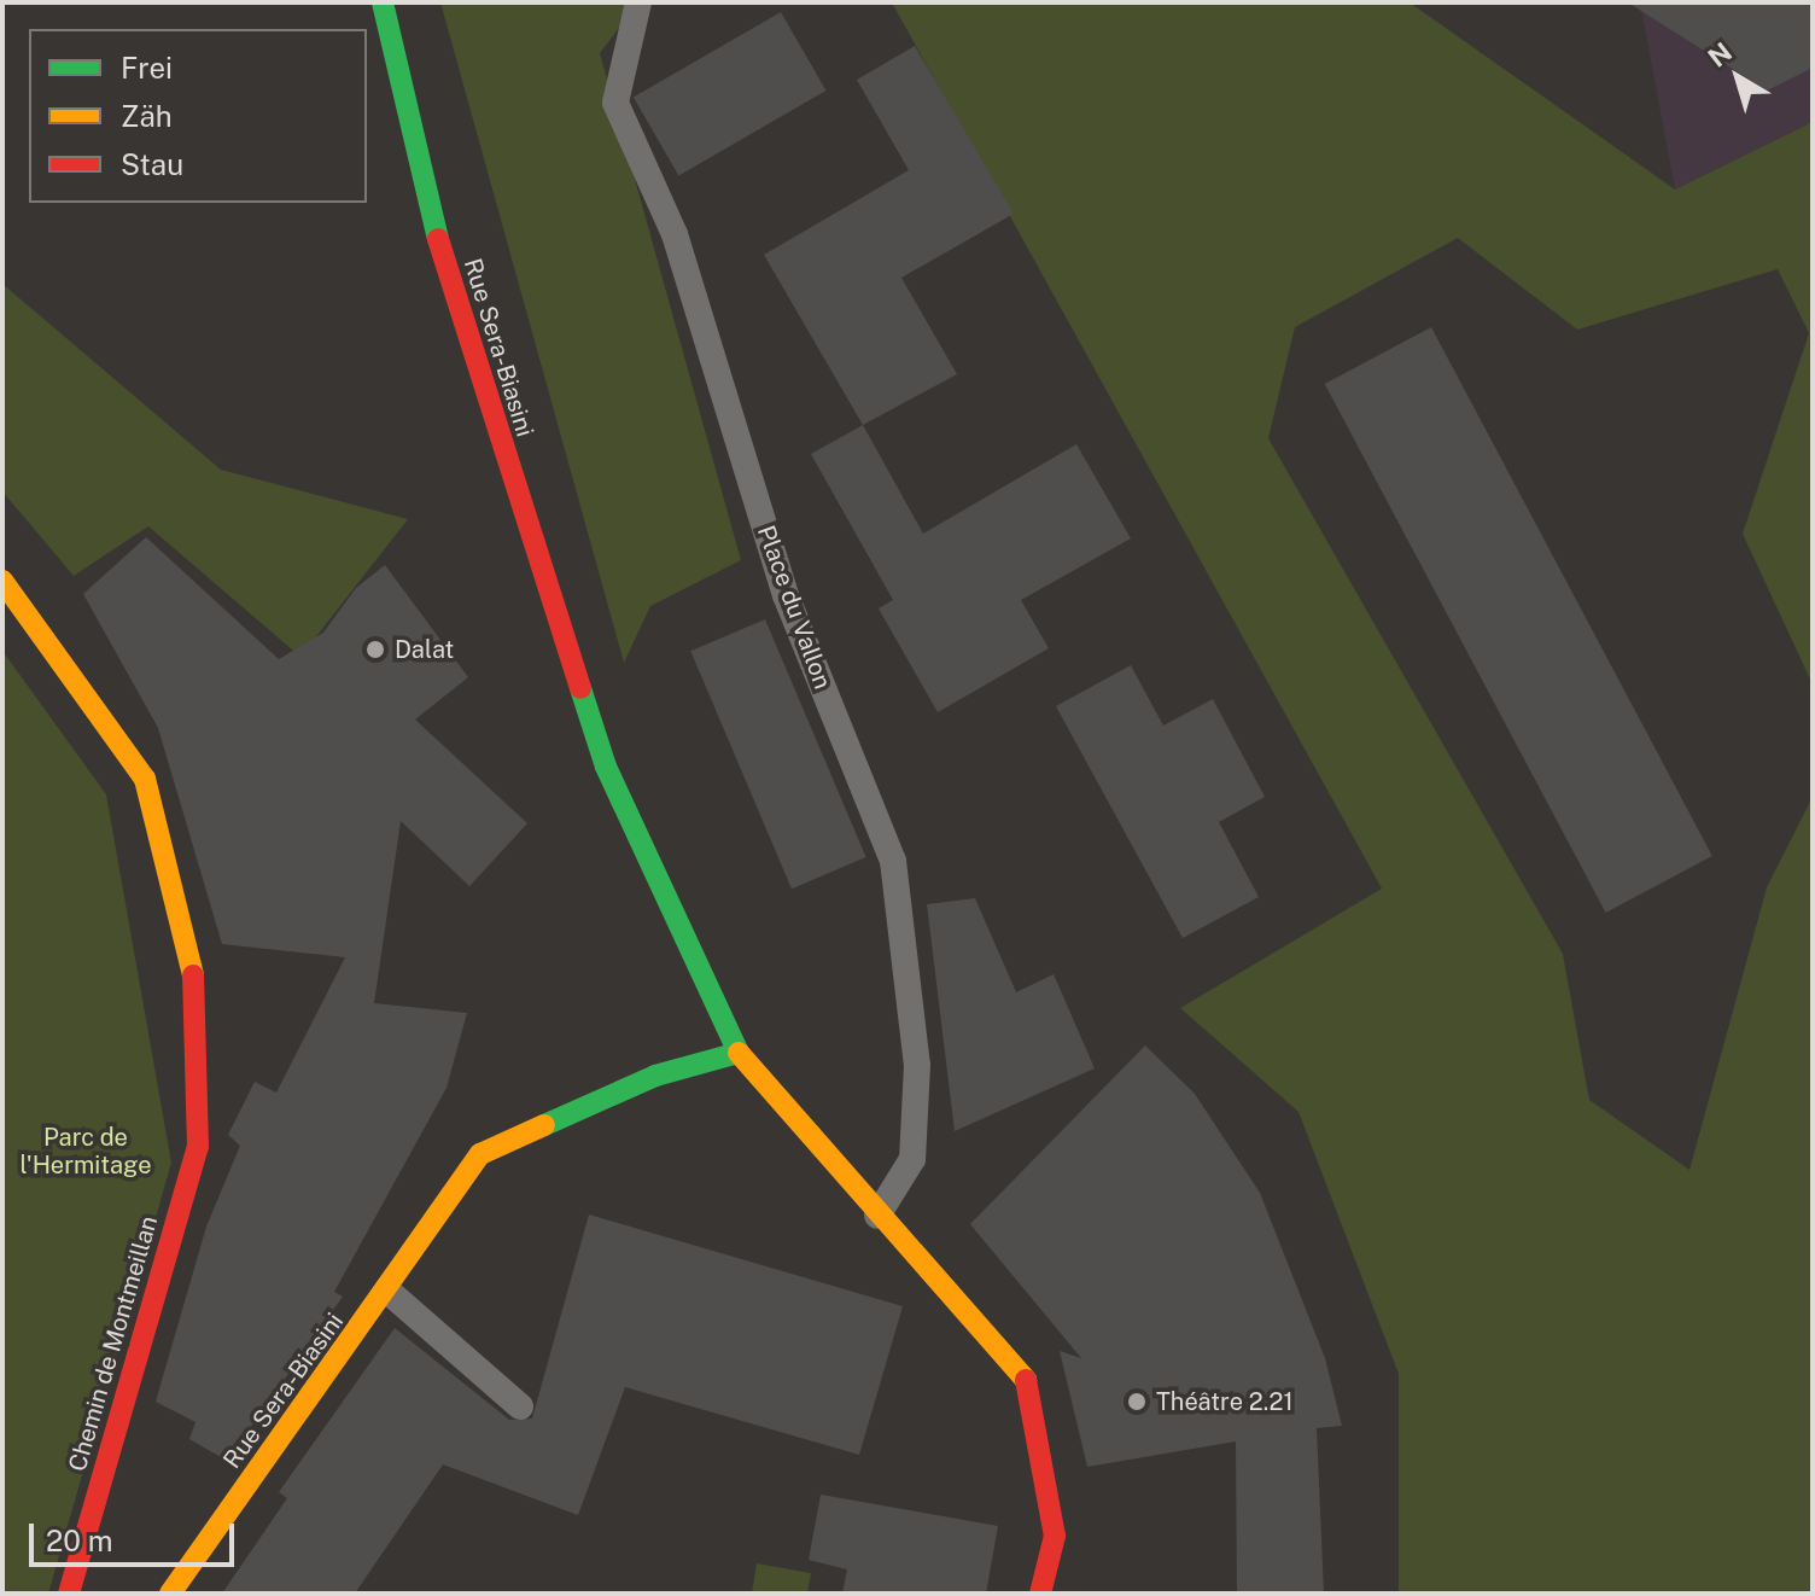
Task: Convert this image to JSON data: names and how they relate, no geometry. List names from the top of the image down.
{
  "streets": {
    "street": ["Rue Sera-Biasini", "Chemin de Montmeillan"],
    "lane": ["Place du Vallon"]
  },
  "parks": ["Parc de l'Hermitage"],
  "places": ["Dalat", "Théâtre 2.21"],
  "legend": ["Frei", "Zäh", "Stau"],
  "scale_bar": "20 m",
  "north": "top left"
}
